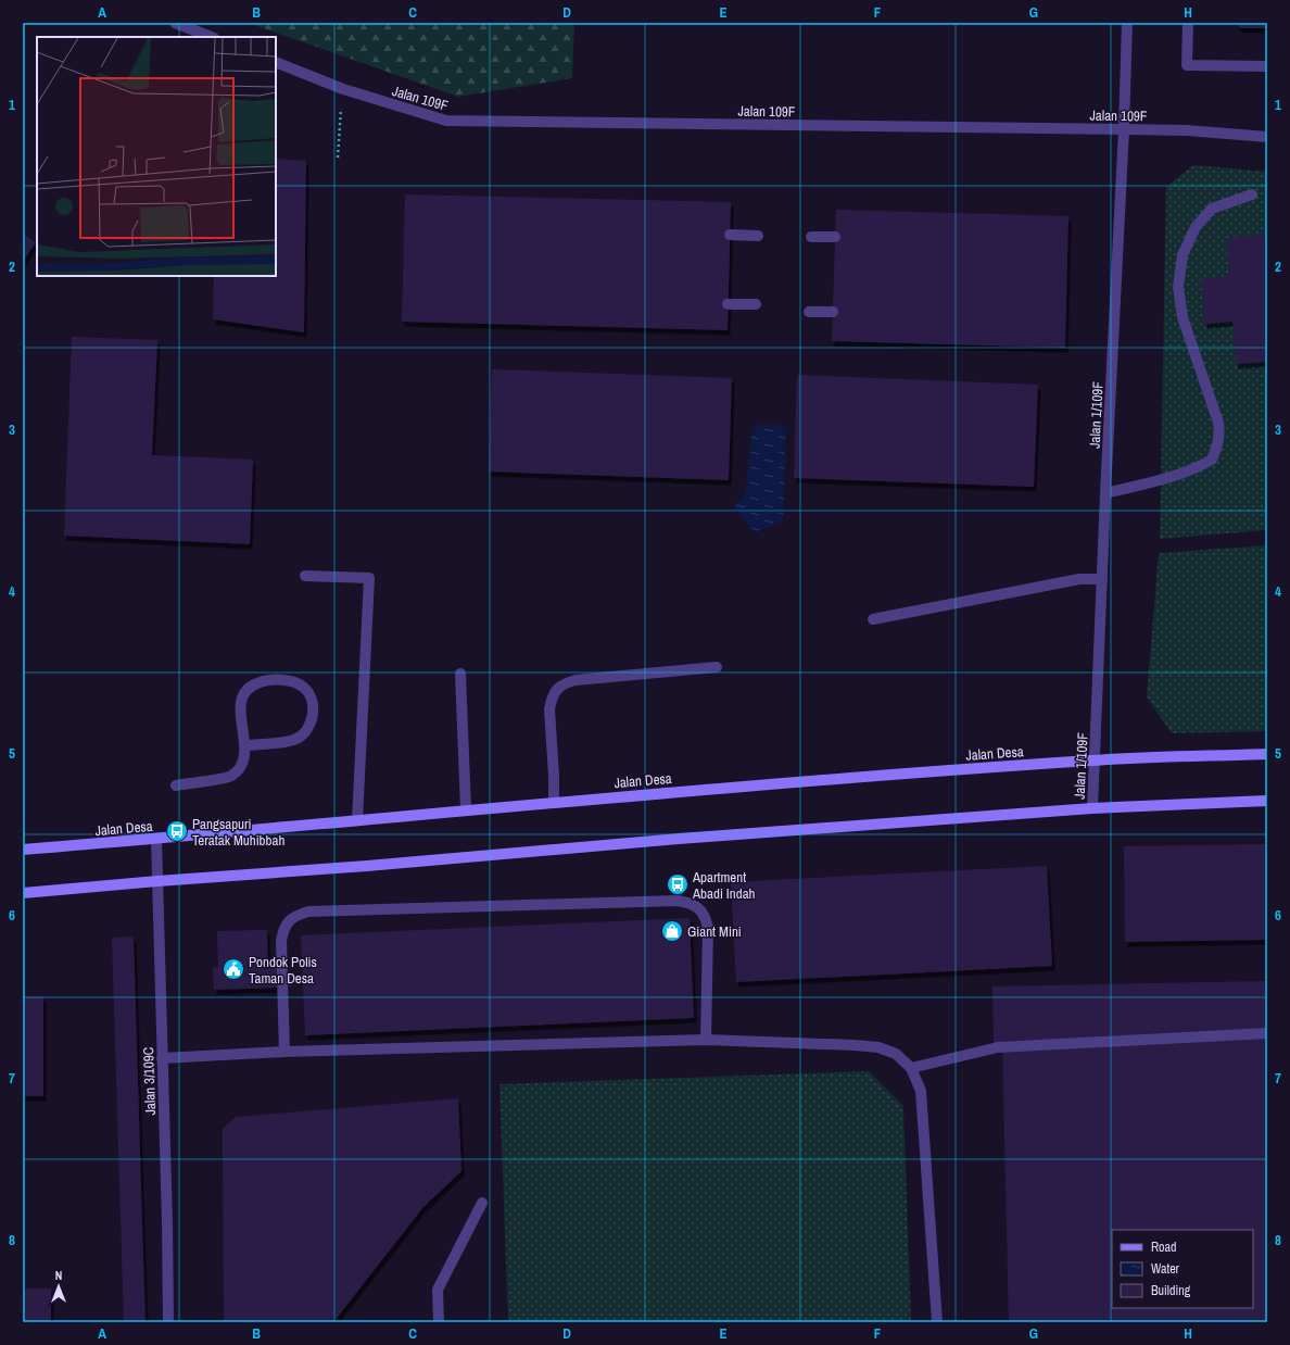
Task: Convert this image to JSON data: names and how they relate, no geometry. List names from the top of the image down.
{
  "streets": {
    "main road": ["Jalan Desa"],
    "street": ["Jalan 109F", "Jalan 1/109F", "Jalan 3/109C"]
  },
  "crossings": [
    ["Jalan 109F", "Jalan 1/109F"],
    ["Jalan 1/109F", "Jalan Desa"],
    ["Jalan Desa", "Jalan 3/109C"]
  ],
  "places": {
    "bus stop": ["Pangsapuri Teratak Muhibbah", "Apartment Abadi Indah"],
    "shop": ["Giant Mini"],
    "public building": ["Pondok Polis Taman Desa"]
  },
  "legend": ["Road", "Water", "Building"],
  "north": "top",
  "grid": {
    "columns": [
      "A",
      "B",
      "C",
      "D",
      "E",
      "F",
      "G",
      "H"
    ],
    "rows": [
      "1",
      "2",
      "3",
      "4",
      "5",
      "6",
      "7",
      "8"
    ]
  }
}
